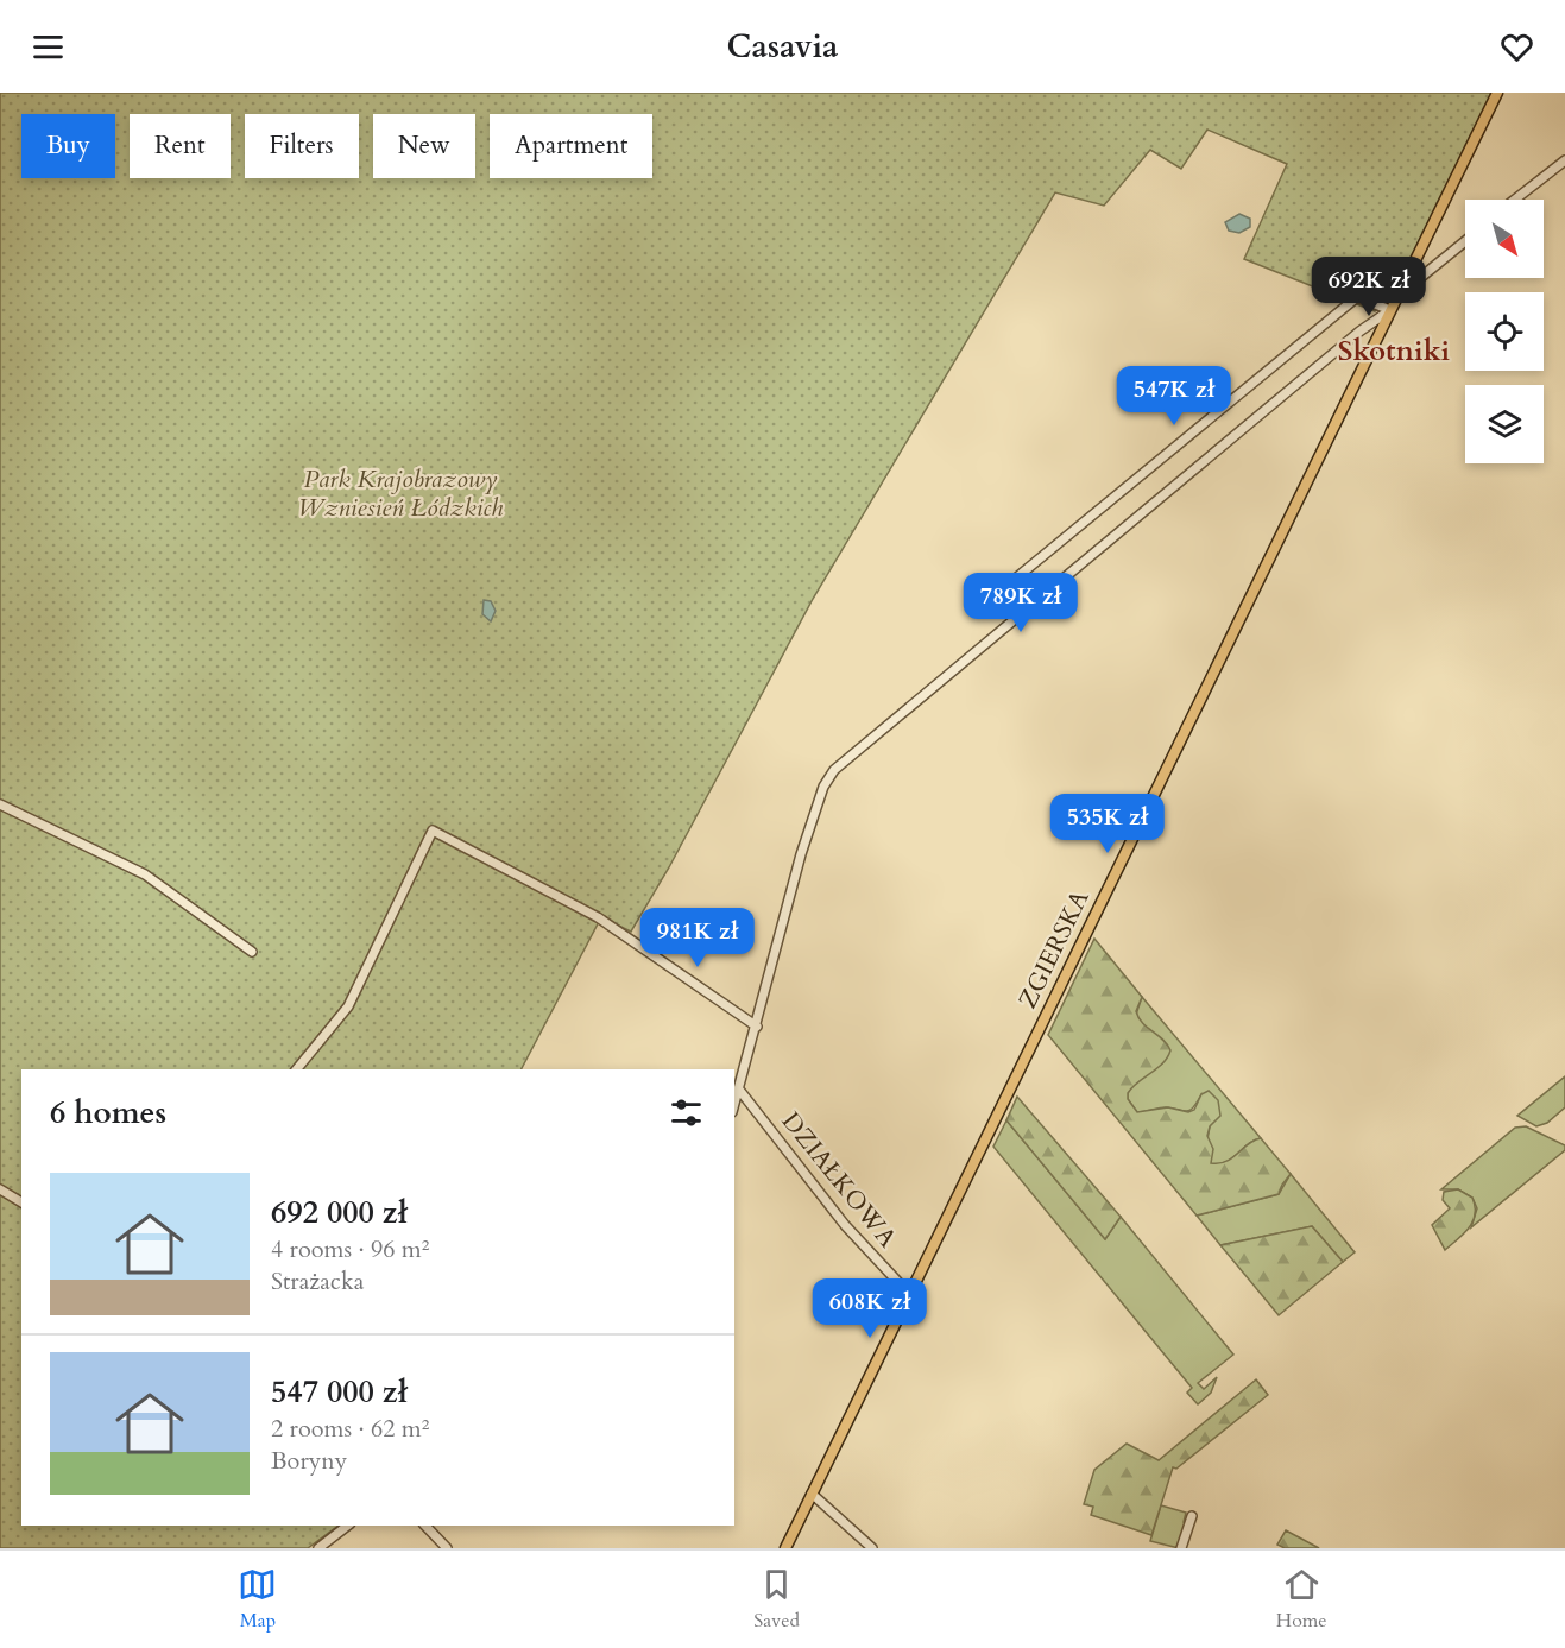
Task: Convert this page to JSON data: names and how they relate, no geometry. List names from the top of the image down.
{
  "streets": {
    "main road": ["ZGIERSKA"],
    "street": ["DZIAŁKOWA"]
  },
  "crossings": [
    ["ZGIERSKA", "DZIAŁKOWA"]
  ],
  "districts": ["Skotniki"],
  "parks": ["Park Krajobrazowy Wzniesień Łódzkich"],
  "north": "bottom right",
  "page": {
    "header": "Casavia",
    "chip": [
      "Buy",
      "Rent",
      "Filters",
      "New",
      "Apartment"
    ],
    "price": [
      "692K zł",
      "547K zł",
      "789K zł",
      "535K zł",
      "981K zł",
      "608K zł"
    ],
    "heading": "6 homes",
    "list": [
      {
        "name": "692 000 zł",
        "note": "4 rooms · 96 m² · Strażacka"
      },
      {
        "name": "547 000 zł",
        "note": "2 rooms · 62 m² · Boryny"
      }
    ],
    "tabs": ["Map", "Saved", "Home"]
  }
}
